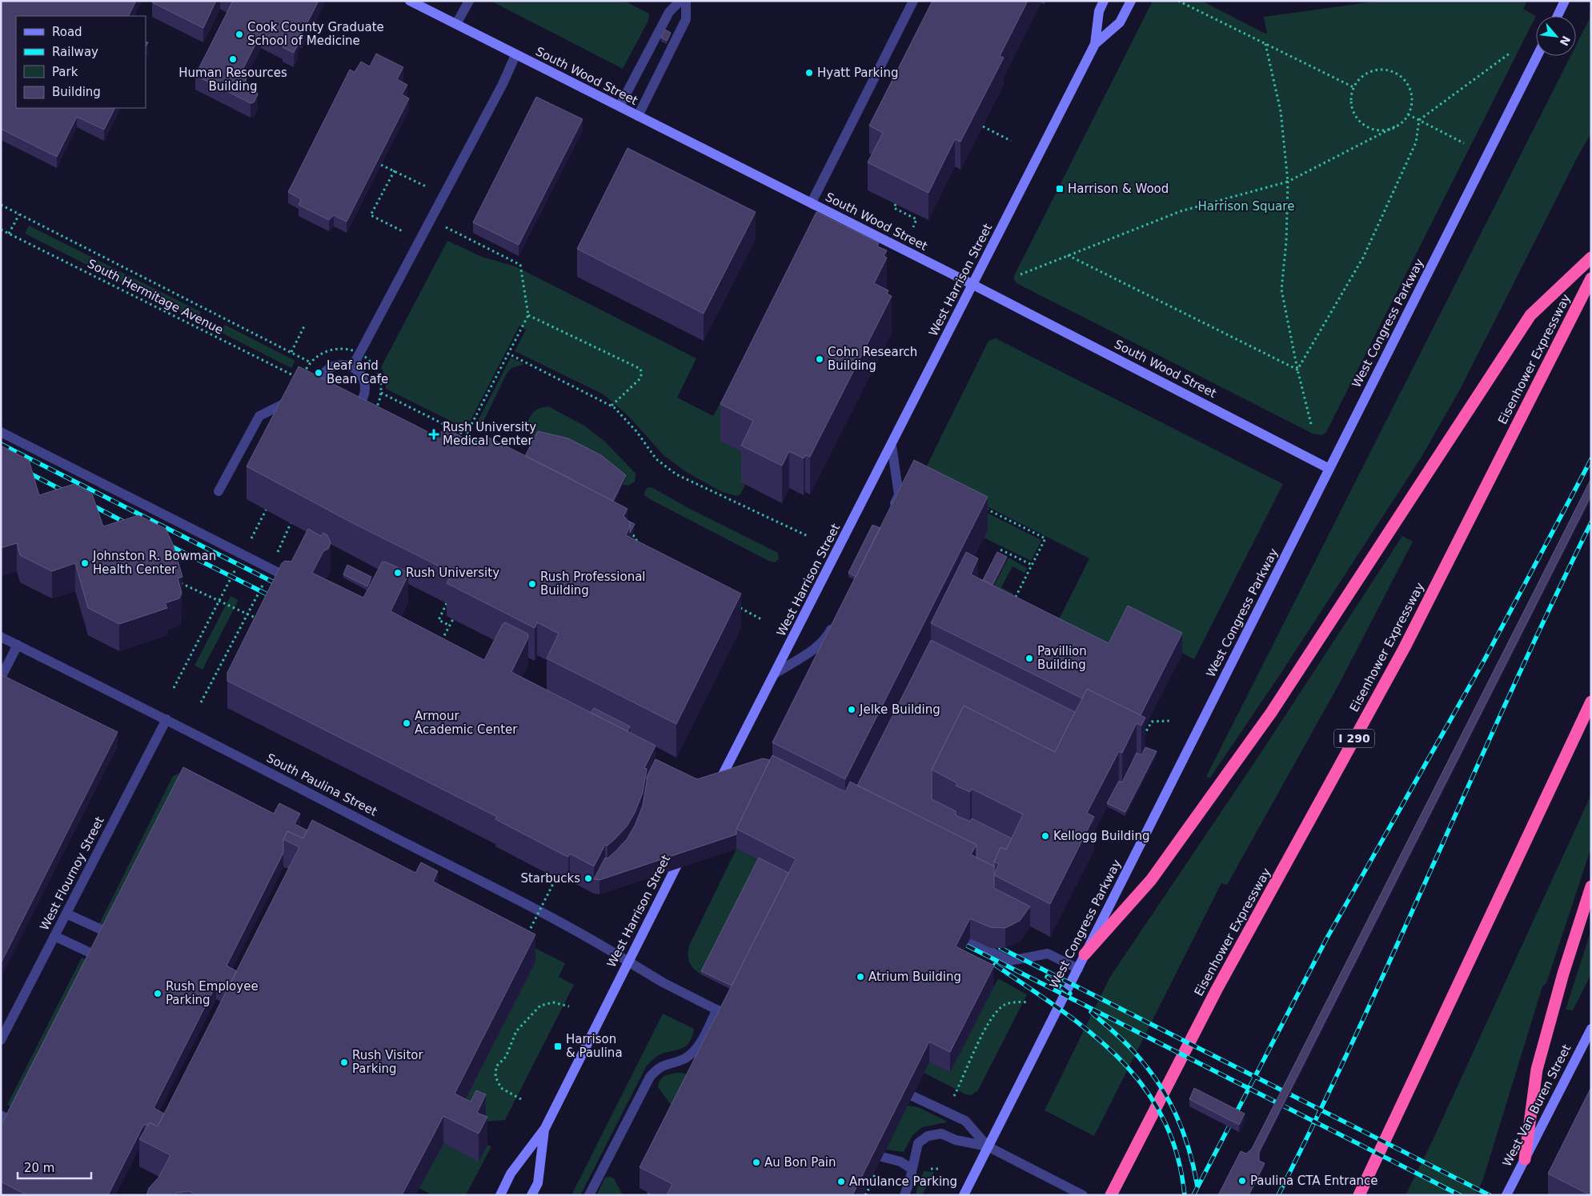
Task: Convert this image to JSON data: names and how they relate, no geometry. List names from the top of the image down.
{
  "streets": {
    "highway": ["Eisenhower Expressway", "I 290"],
    "street": [
      "South Wood Street",
      "West Harrison Street",
      "West Congress Parkway",
      "South Paulina Street",
      "West Flournoy Street",
      "West Van Buren Street"
    ],
    "path": ["South Hermitage Avenue"]
  },
  "crossings": [
    ["South Wood Street", "West Harrison Street"],
    ["South Wood Street", "West Congress Parkway"],
    ["West Harrison Street", "South Paulina Street"],
    ["South Paulina Street", "West Flournoy Street"]
  ],
  "parks": ["Harrison Square"],
  "places": {
    "other": [
      "Cook County Graduate School of Medicine",
      "Human Resources Building",
      "Hyatt Parking",
      "Cohn Research Building",
      "Leaf and Bean Cafe",
      "Johnston R. Bowman Health Center",
      "Rush University",
      "Rush Professional Building",
      "Pavillion Building",
      "Jelke Building",
      "Armour Academic Center",
      "Kellogg Building",
      "Starbucks",
      "Atrium Building",
      "Rush Employee Parking",
      "Rush Visitor Parking",
      "Au Bon Pain",
      "Paulina CTA Entrance",
      "Amulance Parking"
    ],
    "transit": ["Harrison & Wood", "Harrison & Paulina"],
    "health": ["Rush University Medical Center"]
  },
  "legend": [
    "Road",
    "Railway",
    "Park",
    "Building"
  ],
  "scale_bar": "20 m",
  "north": "bottom right"
}
